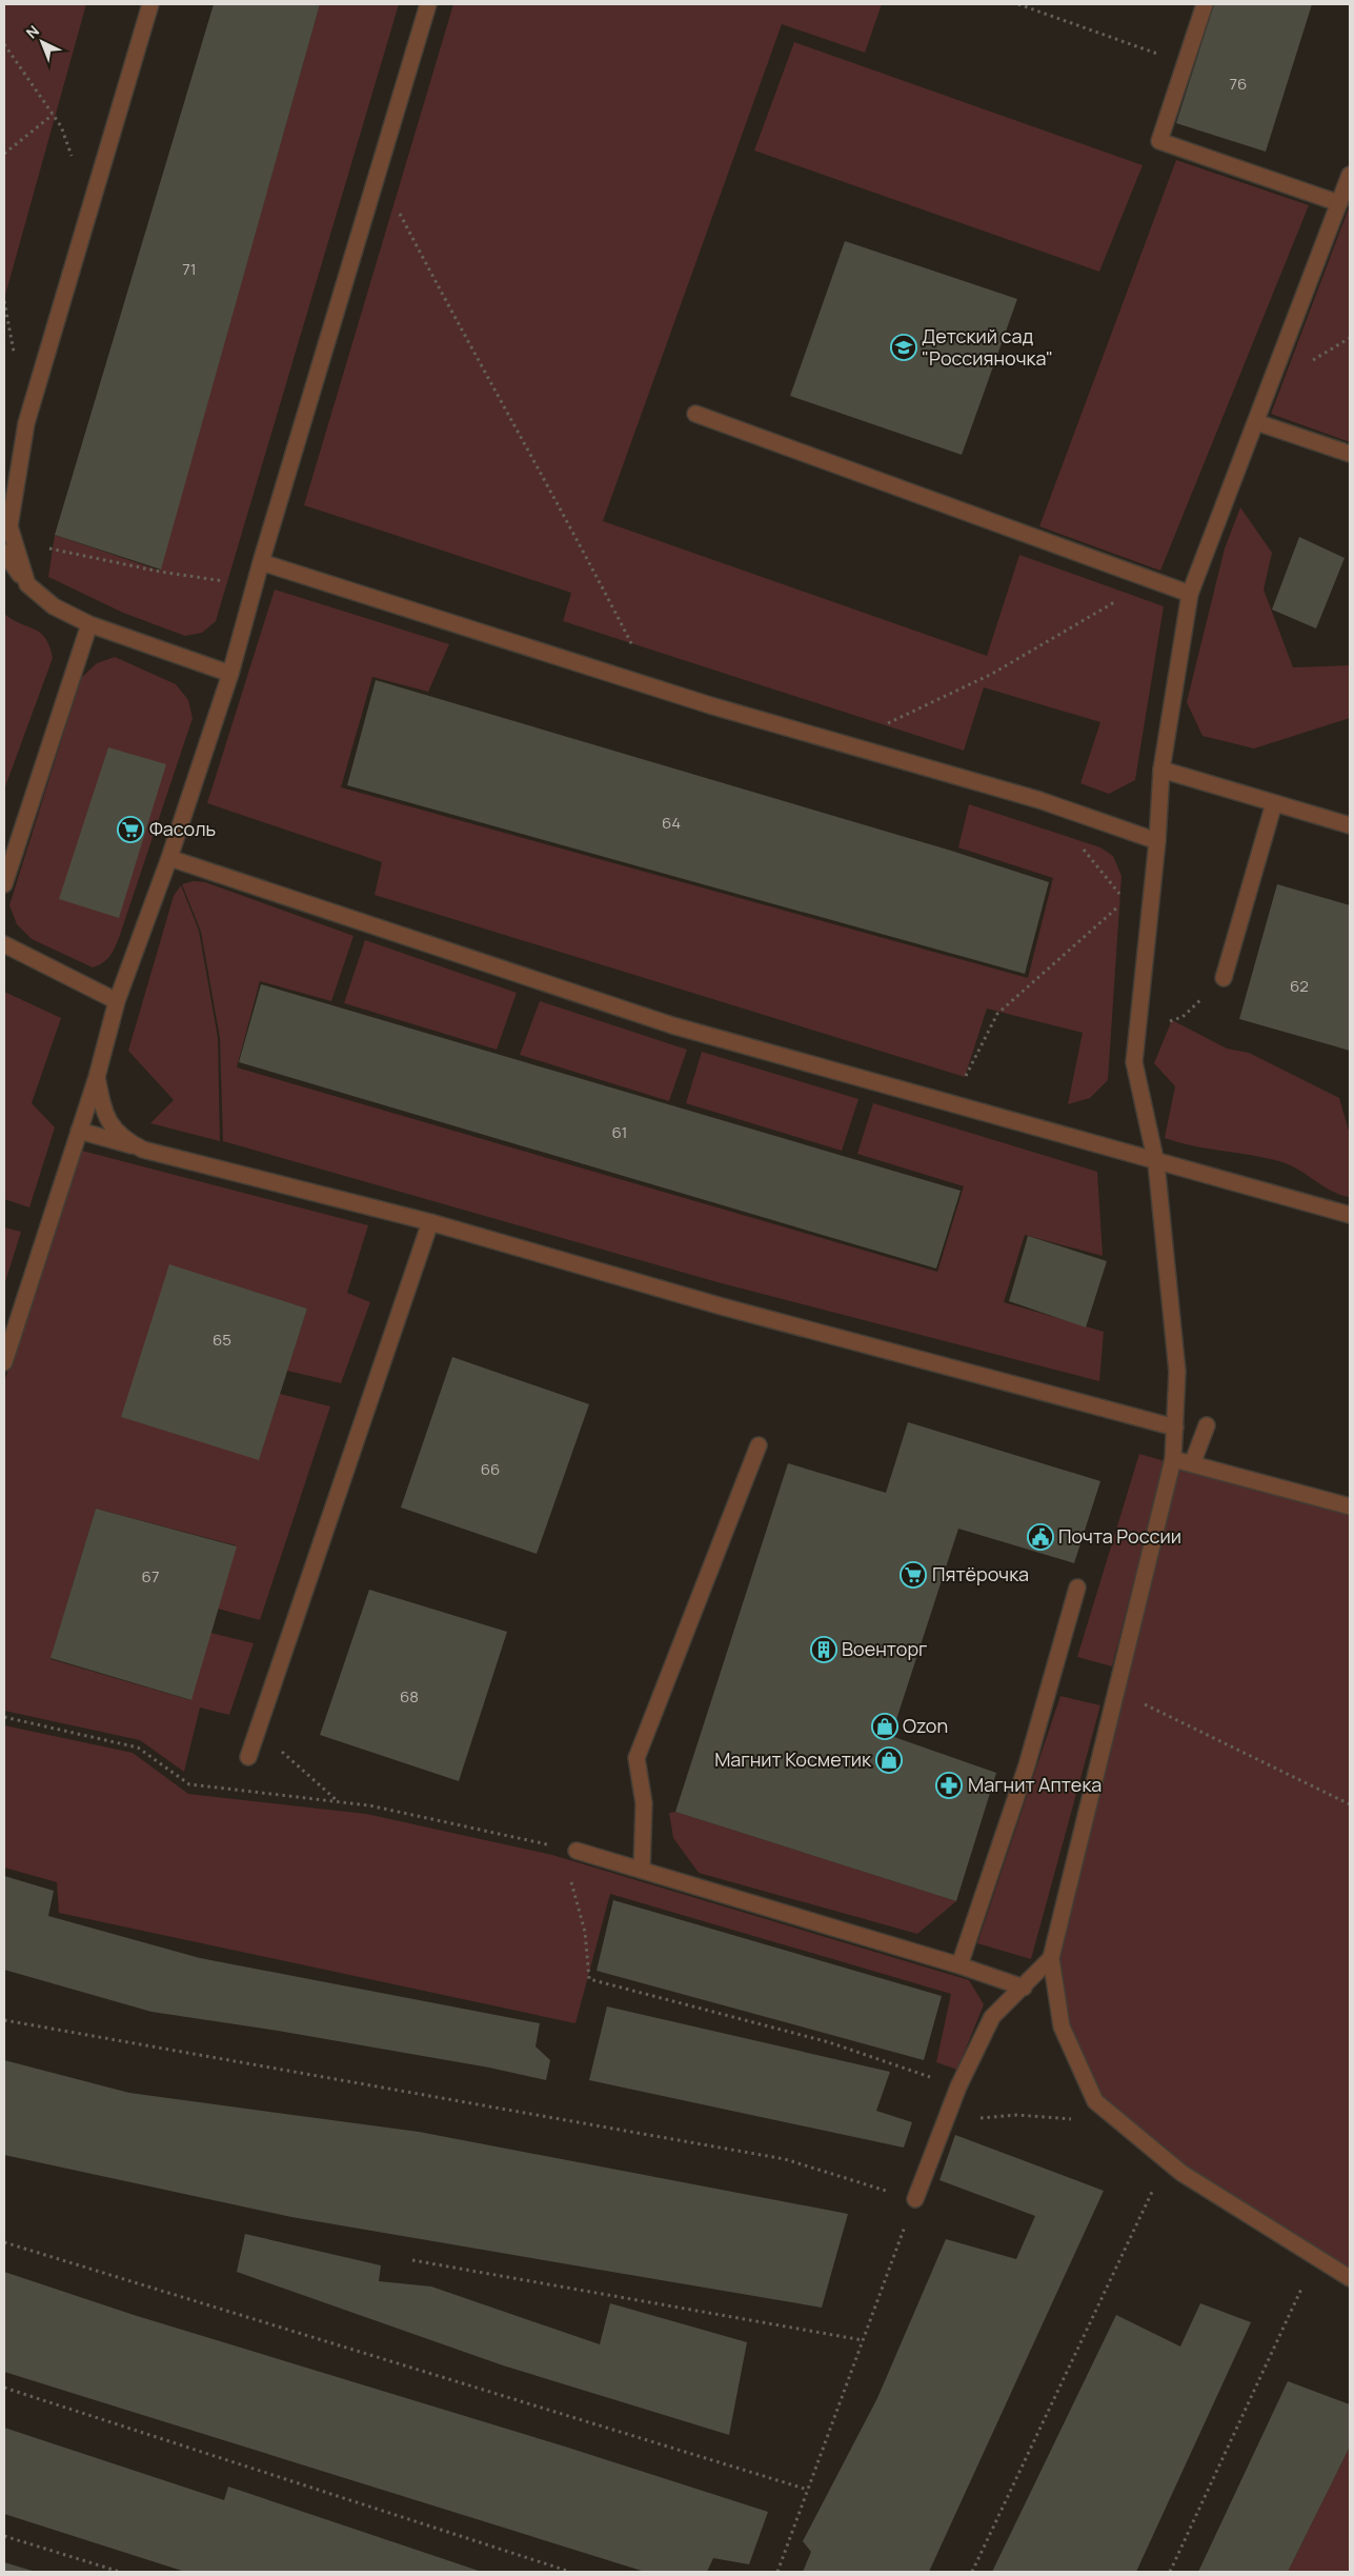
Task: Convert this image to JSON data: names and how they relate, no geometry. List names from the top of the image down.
{
  "places": {
    "school or university": ["Детский сад \"Россияночка\""],
    "supermarket": ["Фасоль", "Пятёрочка"],
    "public building": ["Почта России"],
    "building": ["Военторг"],
    "shop": ["Ozon", "Магнит Косметик"],
    "pharmacy": ["Магнит Аптека"]
  },
  "house_numbers": [
    "76",
    "71",
    "64",
    "62",
    "61",
    "65",
    "66",
    "67",
    "68"
  ],
  "north": "top left"
}
